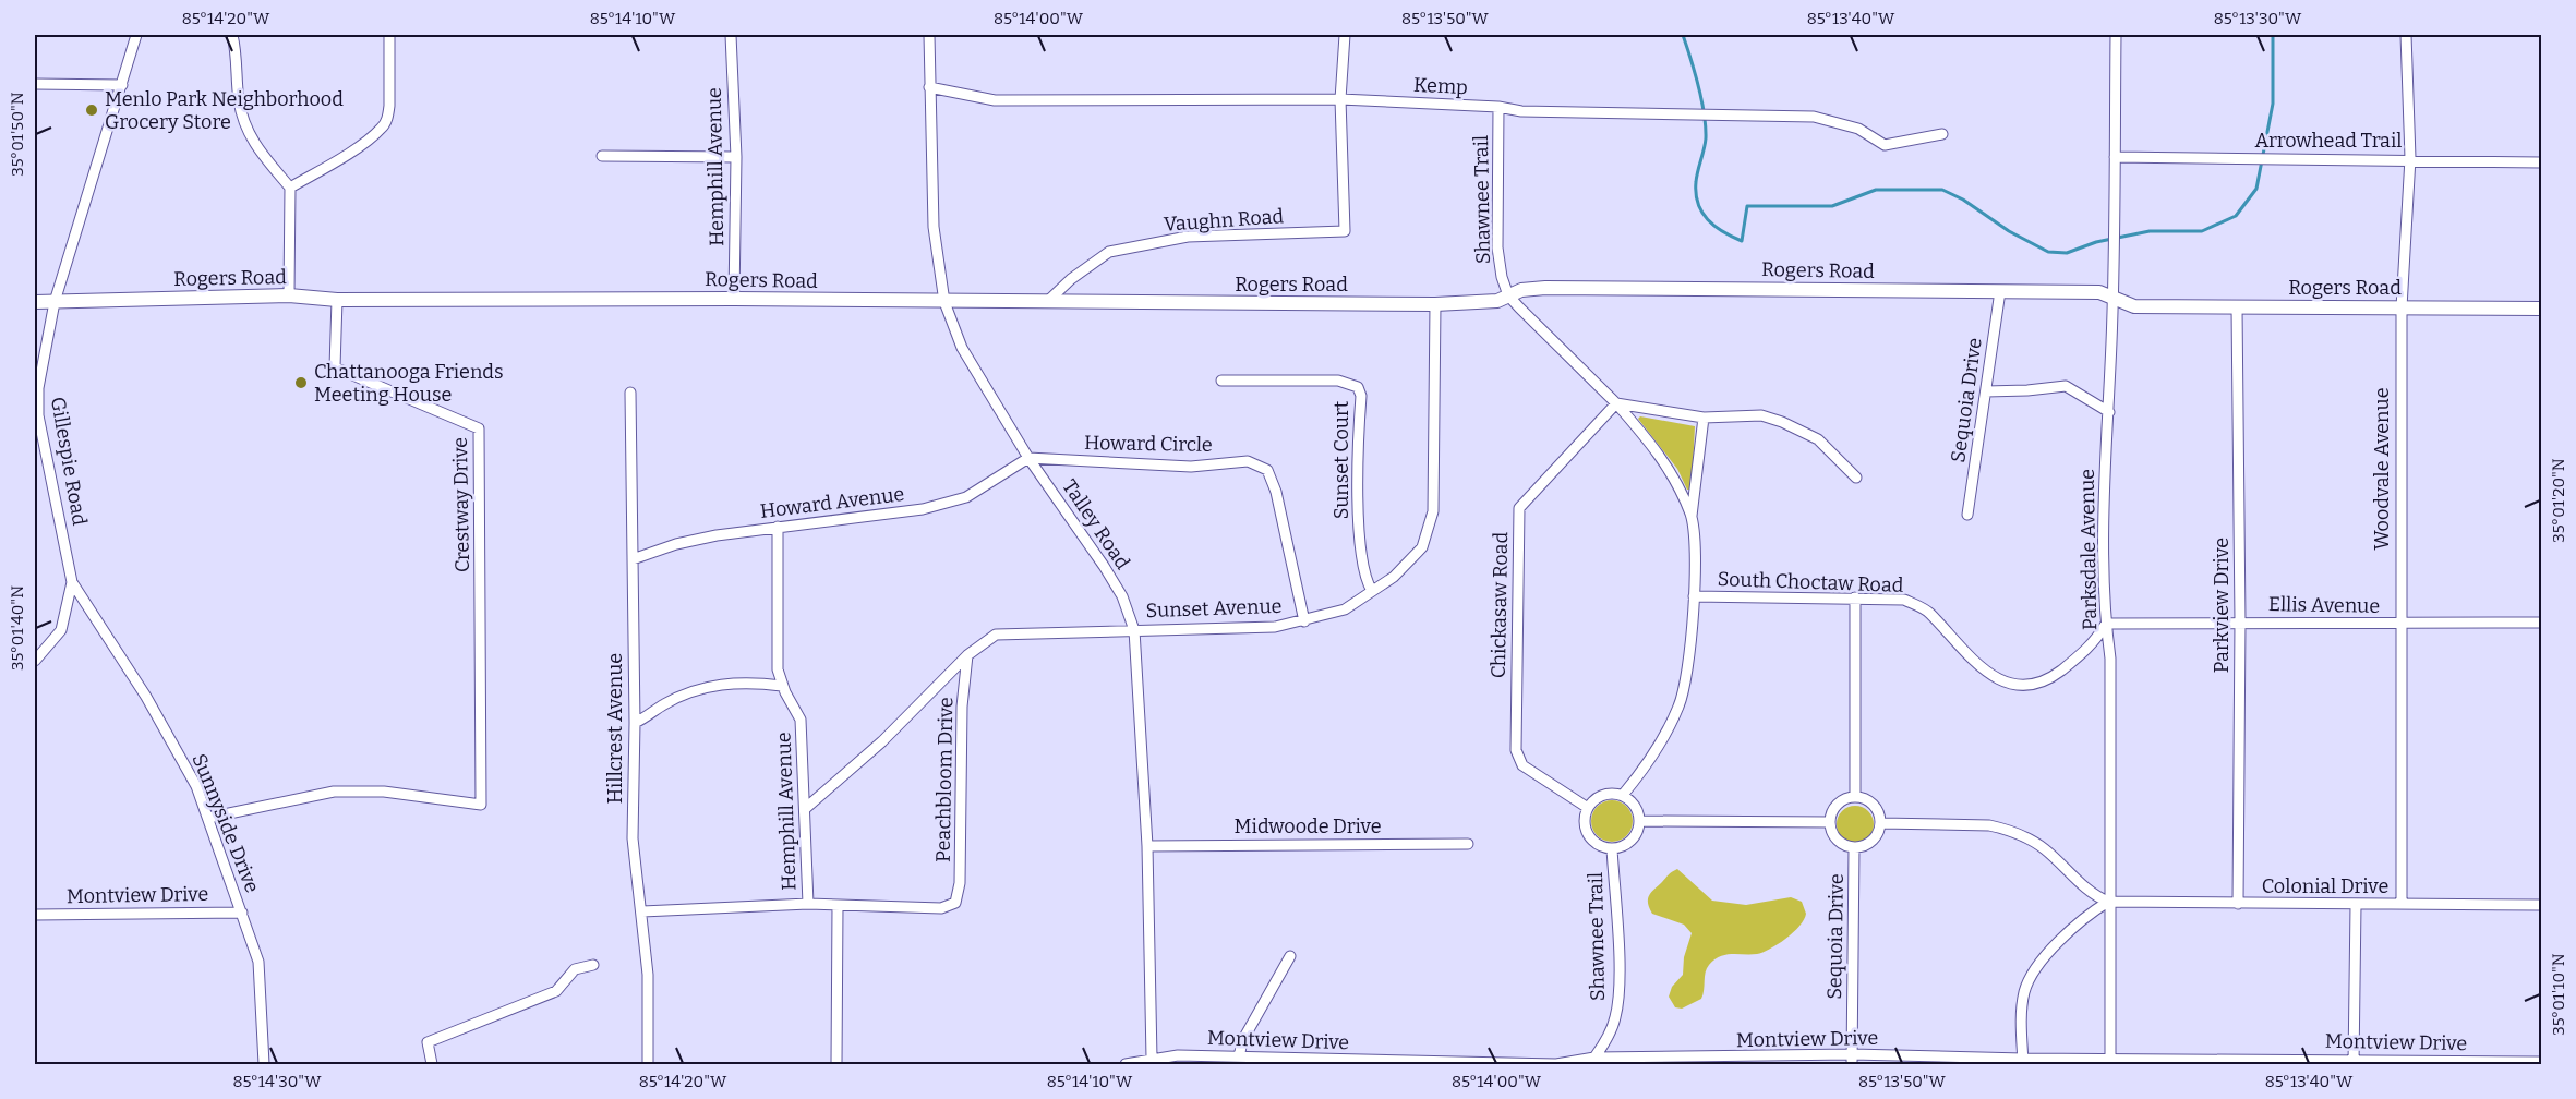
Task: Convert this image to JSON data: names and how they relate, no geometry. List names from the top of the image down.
{
  "streets": {
    "street": [
      "Kemp",
      "Arrowhead Trail",
      "Hemphill Avenue",
      "Shawnee Trail",
      "Vaughn Road",
      "Rogers Road",
      "Sequoia Drive",
      "Howard Circle",
      "Sunset Court",
      "Gillespie Road",
      "Woodvale Avenue",
      "Howard Avenue",
      "Crestway Drive",
      "Talley Road",
      "Parksdale Avenue",
      "South Choctaw Road",
      "Chickasaw Road",
      "Parkview Drive",
      "Ellis Avenue",
      "Sunset Avenue",
      "Hillcrest Avenue",
      "Peachbloom Drive",
      "Sunnyside Drive",
      "Midwoode Drive",
      "Colonial Drive",
      "Montview Drive"
    ]
  },
  "crossings": [
    ["Kemp", "Shawnee Trail"],
    ["Kemp", "Vaughn Road"],
    ["Kemp", "Talley Road"],
    ["Arrowhead Trail", "Woodvale Avenue"],
    ["Arrowhead Trail", "Parksdale Avenue"],
    ["Hemphill Avenue", "Rogers Road"],
    ["Hemphill Avenue", "Howard Avenue"],
    ["Hemphill Avenue", "Sunset Avenue"],
    ["Shawnee Trail", "Rogers Road"],
    ["Shawnee Trail", "South Choctaw Road"],
    ["Shawnee Trail", "Chickasaw Road"],
    ["Shawnee Trail", "Montview Drive"],
    ["Vaughn Road", "Rogers Road"],
    ["Rogers Road", "Sequoia Drive"],
    ["Rogers Road", "Gillespie Road"],
    ["Rogers Road", "Woodvale Avenue"],
    ["Rogers Road", "Crestway Drive"],
    ["Rogers Road", "Talley Road"],
    ["Rogers Road", "Parksdale Avenue"],
    ["Rogers Road", "Parkview Drive"],
    ["Rogers Road", "Sunset Avenue"],
    ["Sequoia Drive", "Montview Drive"],
    ["Howard Circle", "Howard Avenue"],
    ["Howard Circle", "Talley Road"],
    ["Howard Circle", "Sunset Avenue"],
    ["Sunset Court", "Sunset Avenue"],
    ["Gillespie Road", "Sunnyside Drive"],
    ["Woodvale Avenue", "Ellis Avenue"],
    ["Woodvale Avenue", "Colonial Drive"],
    ["Howard Avenue", "Talley Road"],
    ["Howard Avenue", "Hillcrest Avenue"],
    ["Crestway Drive", "Sunnyside Drive"],
    ["Talley Road", "Sunset Avenue"],
    ["Talley Road", "Midwoode Drive"],
    ["Talley Road", "Montview Drive"],
    ["Parksdale Avenue", "South Choctaw Road"],
    ["Parksdale Avenue", "Ellis Avenue"],
    ["Parksdale Avenue", "Colonial Drive"],
    ["Parksdale Avenue", "Montview Drive"],
    ["South Choctaw Road", "Ellis Avenue"],
    ["Parkview Drive", "Ellis Avenue"],
    ["Parkview Drive", "Colonial Drive"],
    ["Sunset Avenue", "Peachbloom Drive"],
    ["Sunnyside Drive", "Montview Drive"]
  ],
  "places": ["Menlo Park Neighborhood Grocery Store", "Chattanooga Friends Meeting House"],
  "coordinates": [
    "85°14'20\"W",
    "85°14'10\"W",
    "85°14'00\"W",
    "85°13'50\"W",
    "85°13'40\"W",
    "85°13'30\"W",
    "35°01'50\"N",
    "35°01'20\"N",
    "35°01'40\"N",
    "35°01'10\"N",
    "85°14'30\"W"
  ]
}
